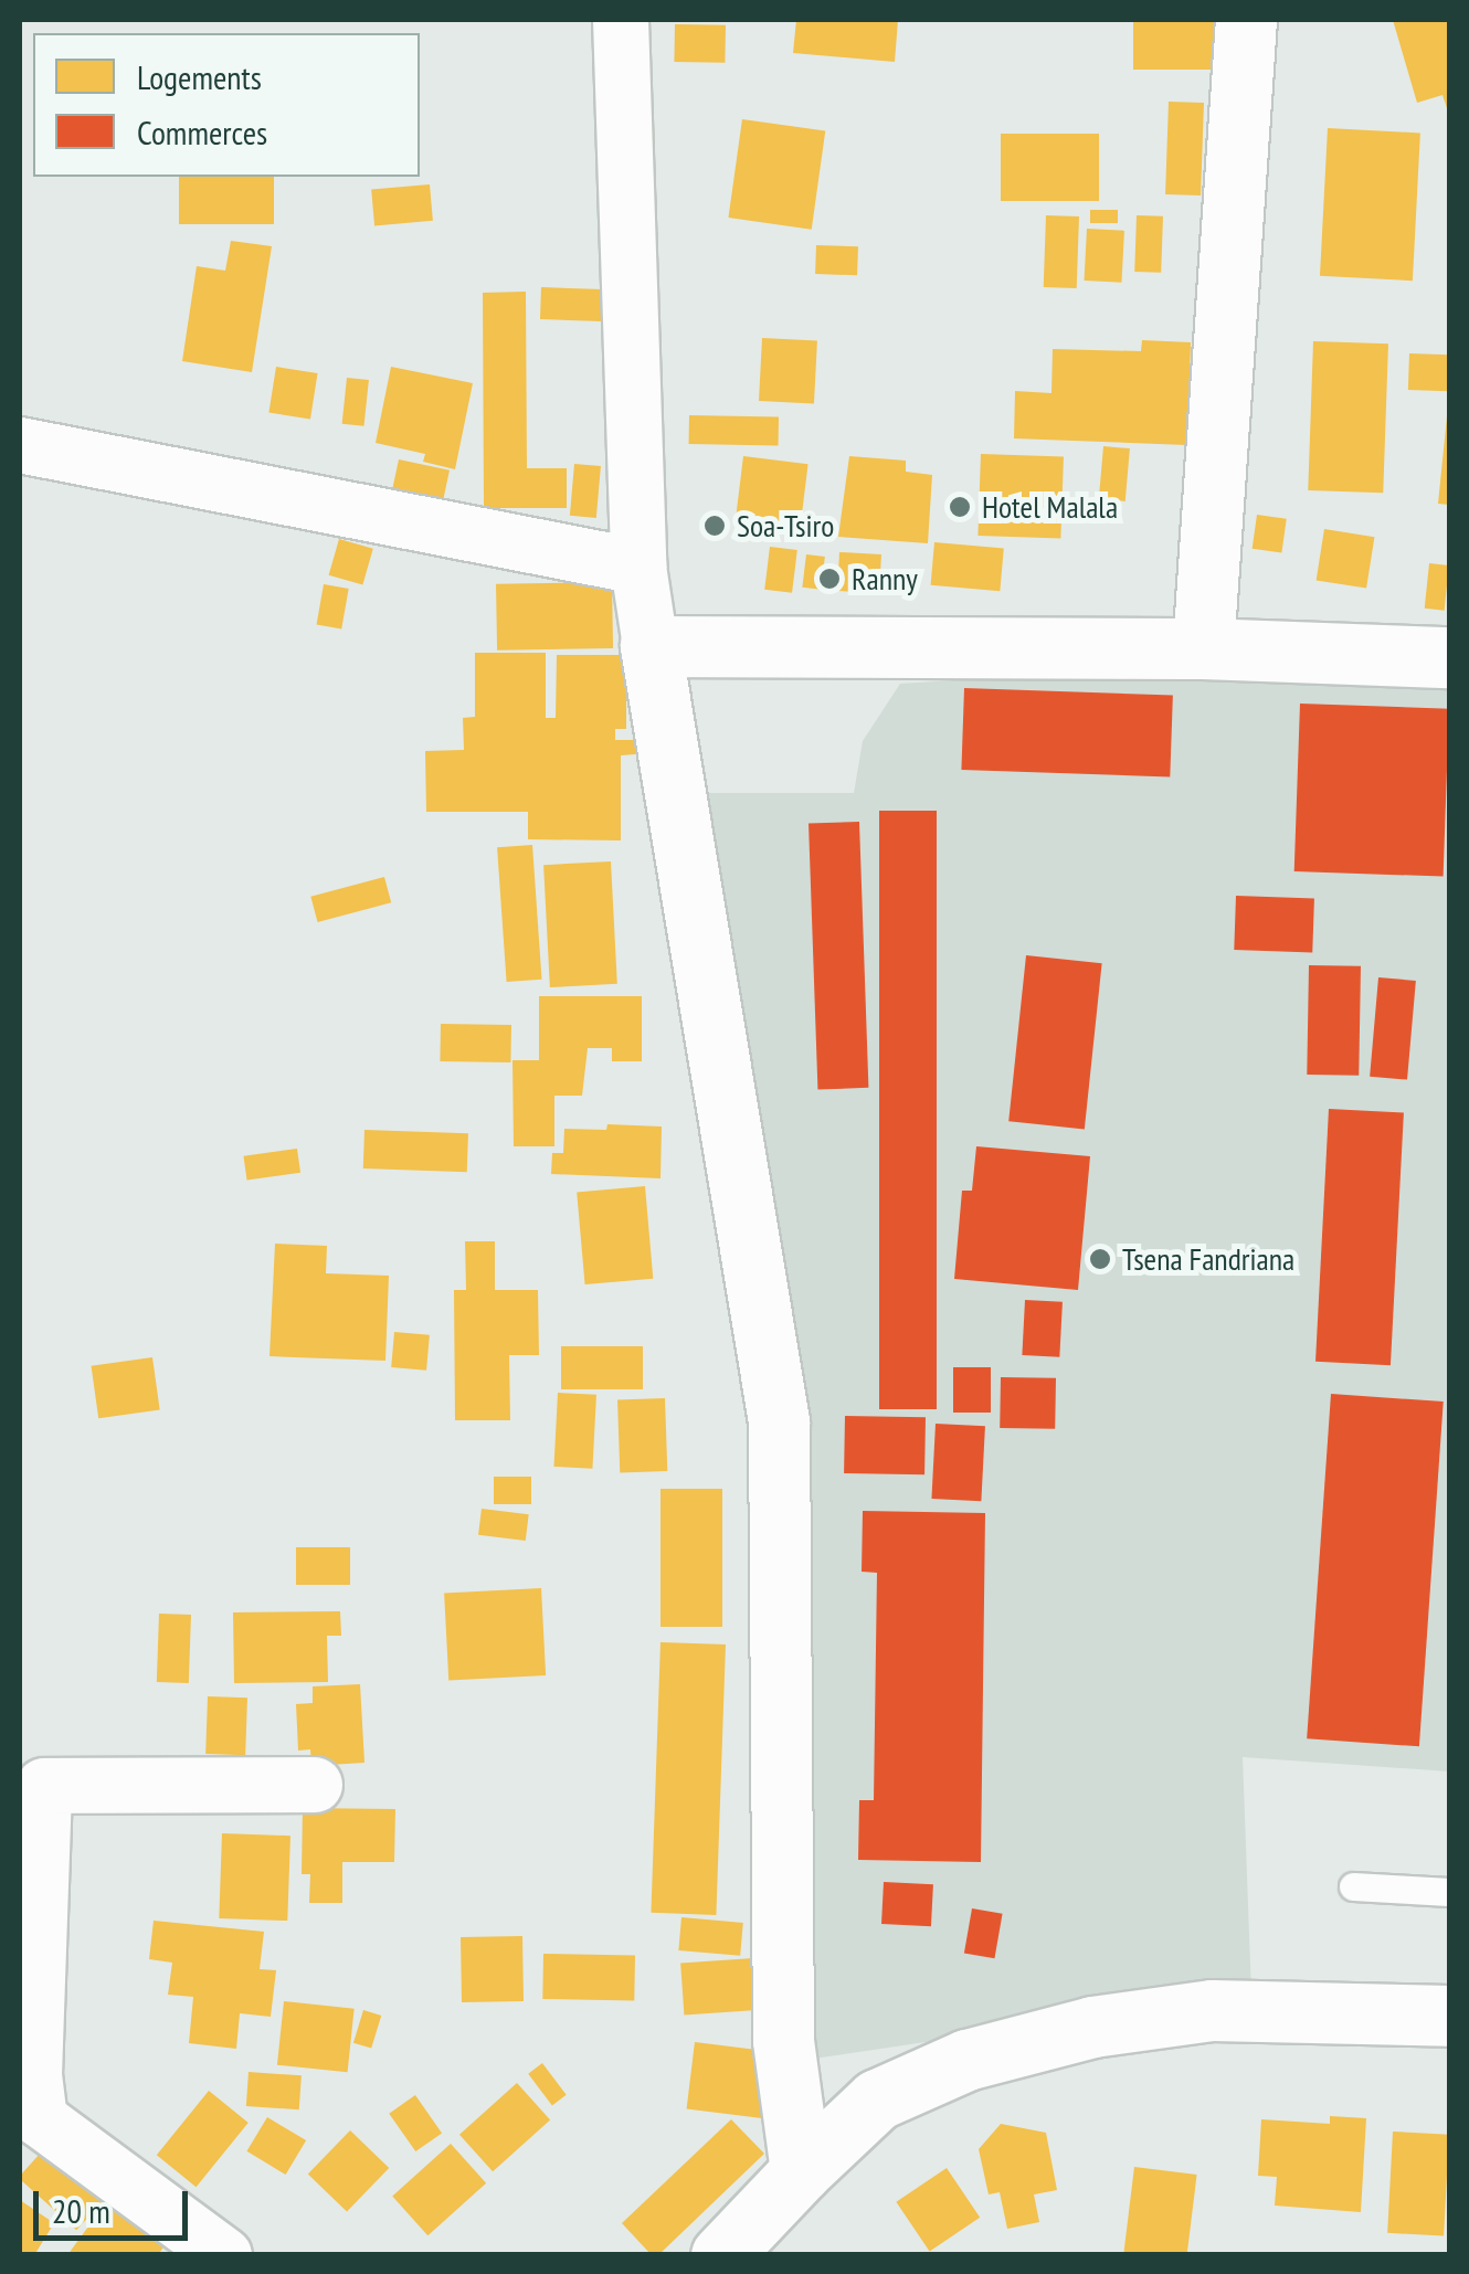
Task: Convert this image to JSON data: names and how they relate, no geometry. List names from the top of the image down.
{
  "places": [
    "Hotel Malala",
    "Soa-Tsiro",
    "Ranny",
    "Tsena Fandriana"
  ],
  "legend": ["Logements", "Commerces"],
  "scale_bar": "20 m"
}
